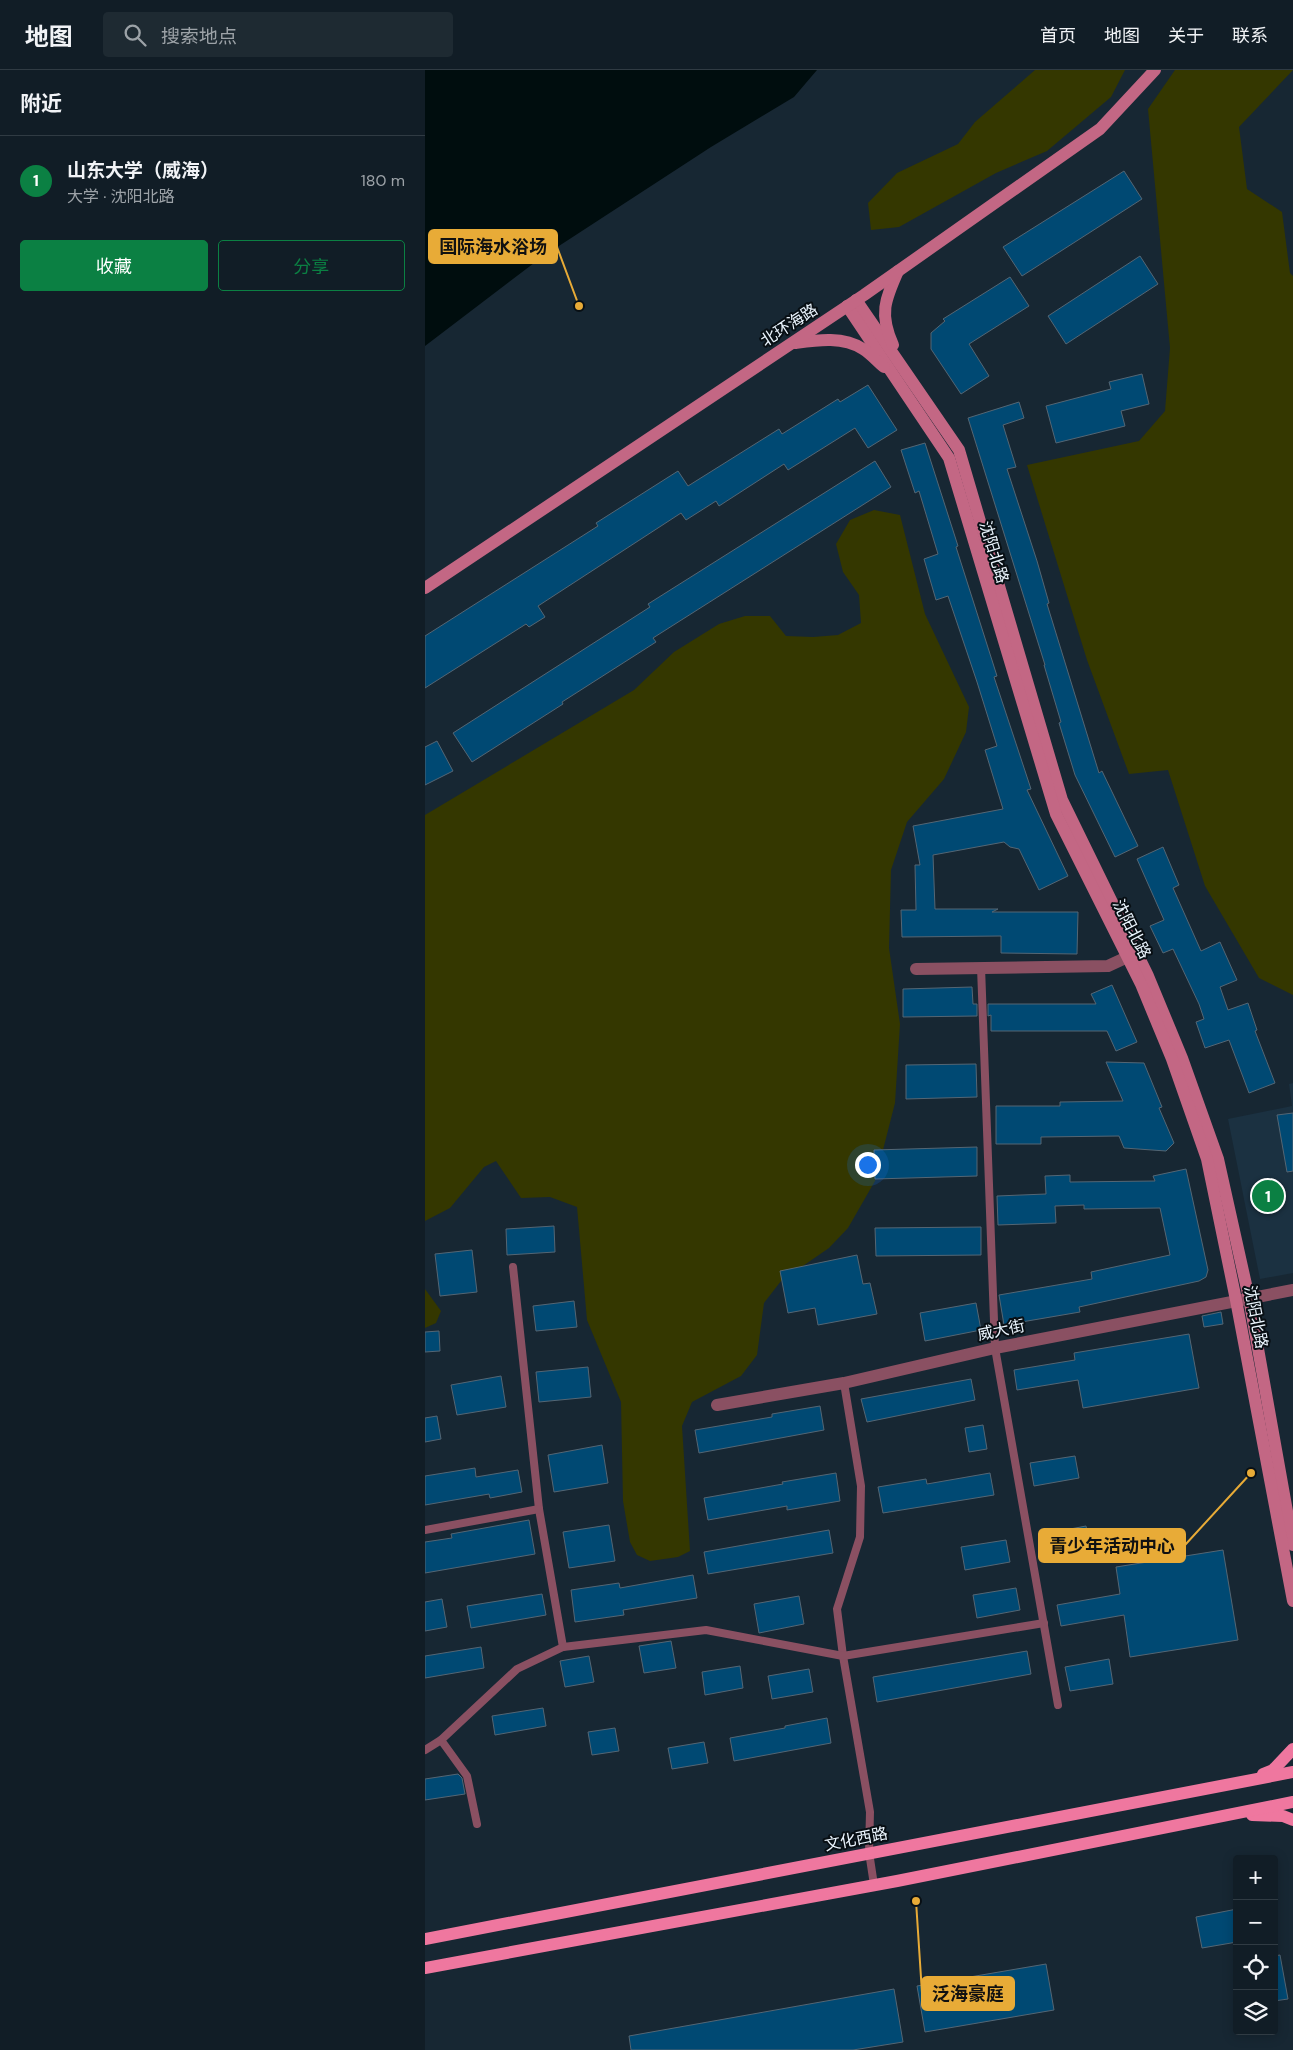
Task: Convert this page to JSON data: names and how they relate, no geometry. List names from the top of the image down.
{
  "streets": {
    "main road": ["文化西路"],
    "street": ["北环海路", "沈阳北路", "威大街"]
  },
  "crossings": [
    ["北环海路", "沈阳北路"],
    ["沈阳北路", "威大街"]
  ],
  "places": ["国际海水浴场", "青少年活动中心", "泛海豪庭"],
  "page": {
    "header": "地图",
    "search": "搜索地点",
    "nav": [
      "首页",
      "地图",
      "关于",
      "联系"
    ],
    "heading": "附近",
    "list": [
      {
        "mark": "1",
        "name": "山东大学（威海）",
        "note": "大学 · 沈阳北路",
        "value": "180 m"
      }
    ],
    "buttons": ["收藏", "分享"],
    "pins": "1",
    "map_buttons": ["+", "−"]
  }
}
